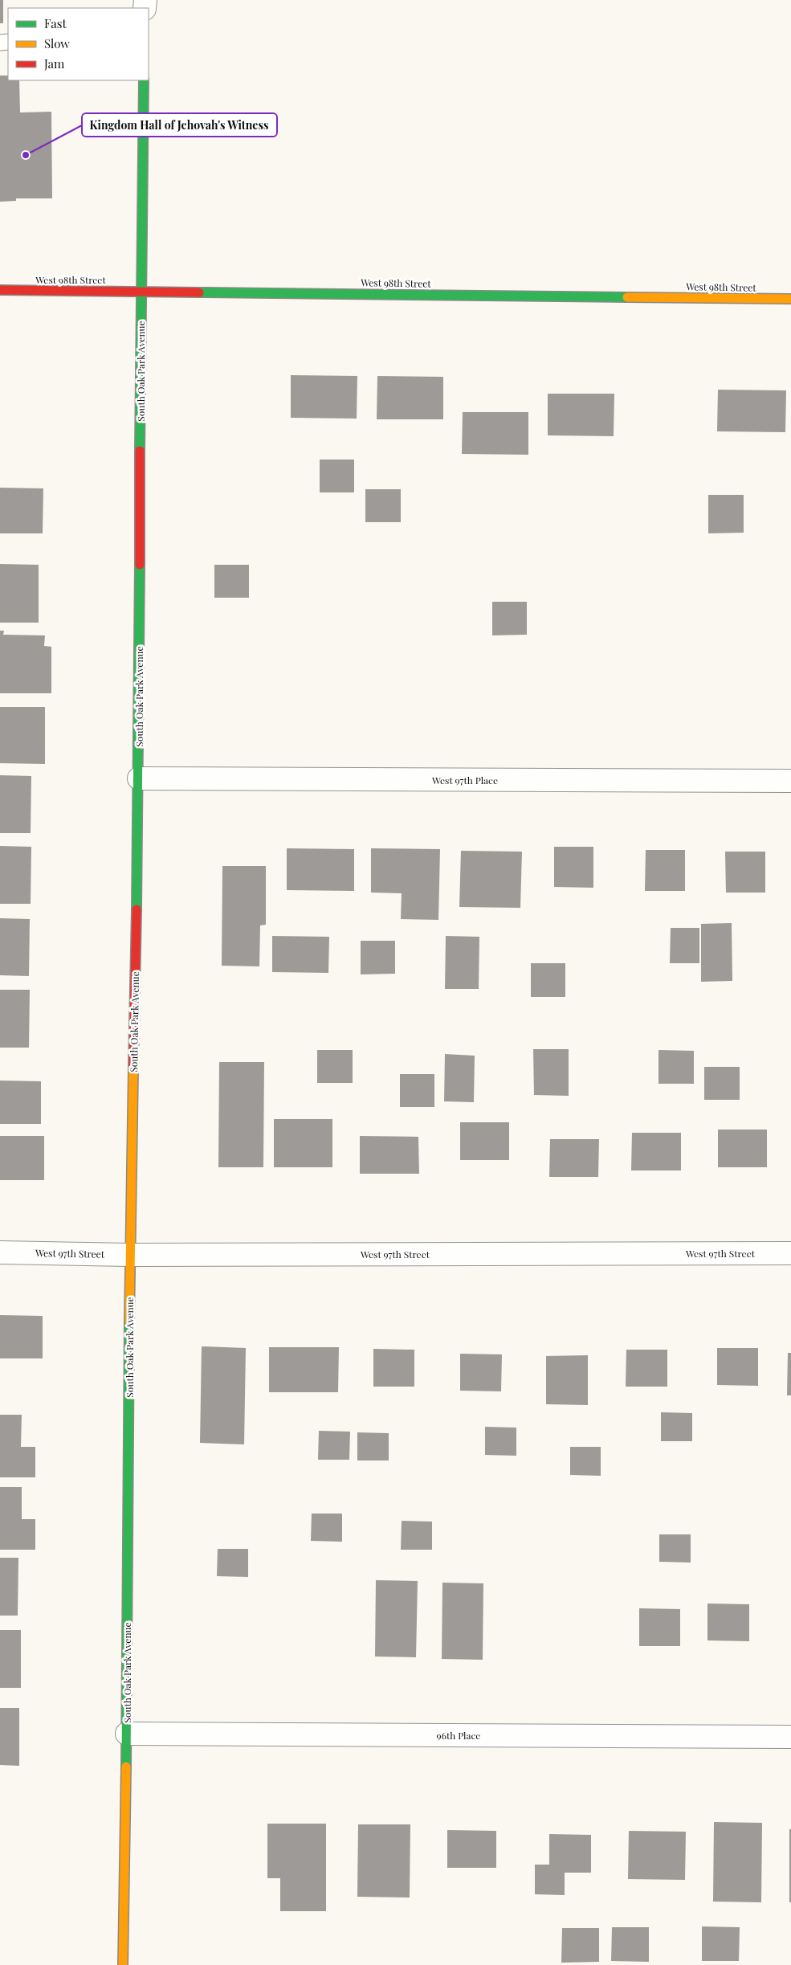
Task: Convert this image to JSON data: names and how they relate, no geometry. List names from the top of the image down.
{
  "streets": {
    "street": [
      "West 98th Street",
      "South Oak Park Avenue",
      "West 97th Place",
      "West 97th Street",
      "96th Place"
    ]
  },
  "crossings": [
    ["West 98th Street", "South Oak Park Avenue"],
    ["South Oak Park Avenue", "West 97th Place"],
    ["South Oak Park Avenue", "West 97th Street"],
    ["South Oak Park Avenue", "96th Place"]
  ],
  "places": ["Kingdom Hall of Jehovah's Witness"],
  "legend": ["Fast", "Slow", "Jam"]
}
